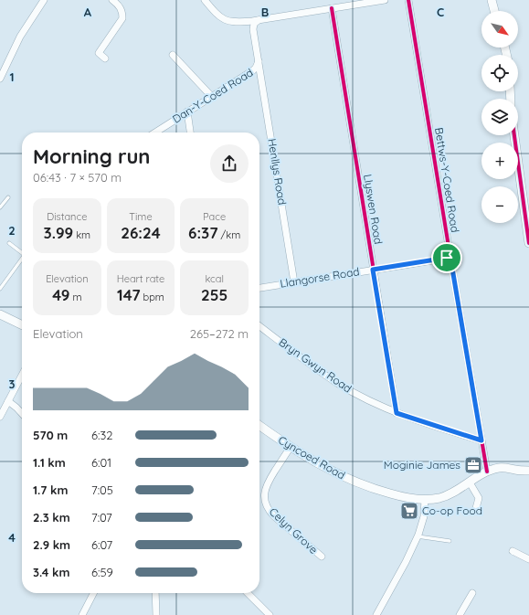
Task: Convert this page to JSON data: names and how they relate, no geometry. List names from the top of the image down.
{
  "streets": {
    "street": [
      "Dan-Y-Coed Road",
      "Henllys Road",
      "Bettws-Y-Coed Road",
      "Llyswen Road",
      "Llangorse Road",
      "Bryn Gwyn Road",
      "Cyncoed Road",
      "Celyn Grove"
    ]
  },
  "crossings": [
    ["Dan-Y-Coed Road", "Henllys Road"],
    ["Henllys Road", "Llangorse Road"],
    ["Bettws-Y-Coed Road", "Llangorse Road"],
    ["Bettws-Y-Coed Road", "Bryn Gwyn Road"],
    ["Bettws-Y-Coed Road", "Cyncoed Road"],
    ["Llyswen Road", "Llangorse Road"],
    ["Llyswen Road", "Bryn Gwyn Road"],
    ["Cyncoed Road", "Celyn Grove"]
  ],
  "places": {
    "office": ["Moginie James"],
    "supermarket": ["Co-op Food"]
  },
  "north": "bottom right",
  "page": {
    "map_buttons": ["+", "−"],
    "heading": ["Morning run", "06:43 · 7 × 570 m"],
    "stats": [
      ["Distance", "3.99 km"],
      ["Time", "26:24"],
      ["Pace", "6:37 /km"],
      ["Elevation", "49 m"],
      ["Heart rate", "147 bpm"],
      ["kcal", "255"]
    ],
    "chart": ["Elevation", "265–272 m"],
    "list": [
      {
        "name": "570 m",
        "note": "6:32"
      },
      {
        "name": "1.1 km",
        "note": "6:01"
      },
      {
        "name": "1.7 km",
        "note": "7:05"
      },
      {
        "name": "2.3 km",
        "note": "7:07"
      },
      {
        "name": "2.9 km",
        "note": "6:07"
      },
      {
        "name": "3.4 km",
        "note": "6:59"
      }
    ]
  },
  "grid": {
    "columns": ["A", "B", "C"],
    "rows": [
      "1",
      "2",
      "3",
      "4"
    ]
  }
}
